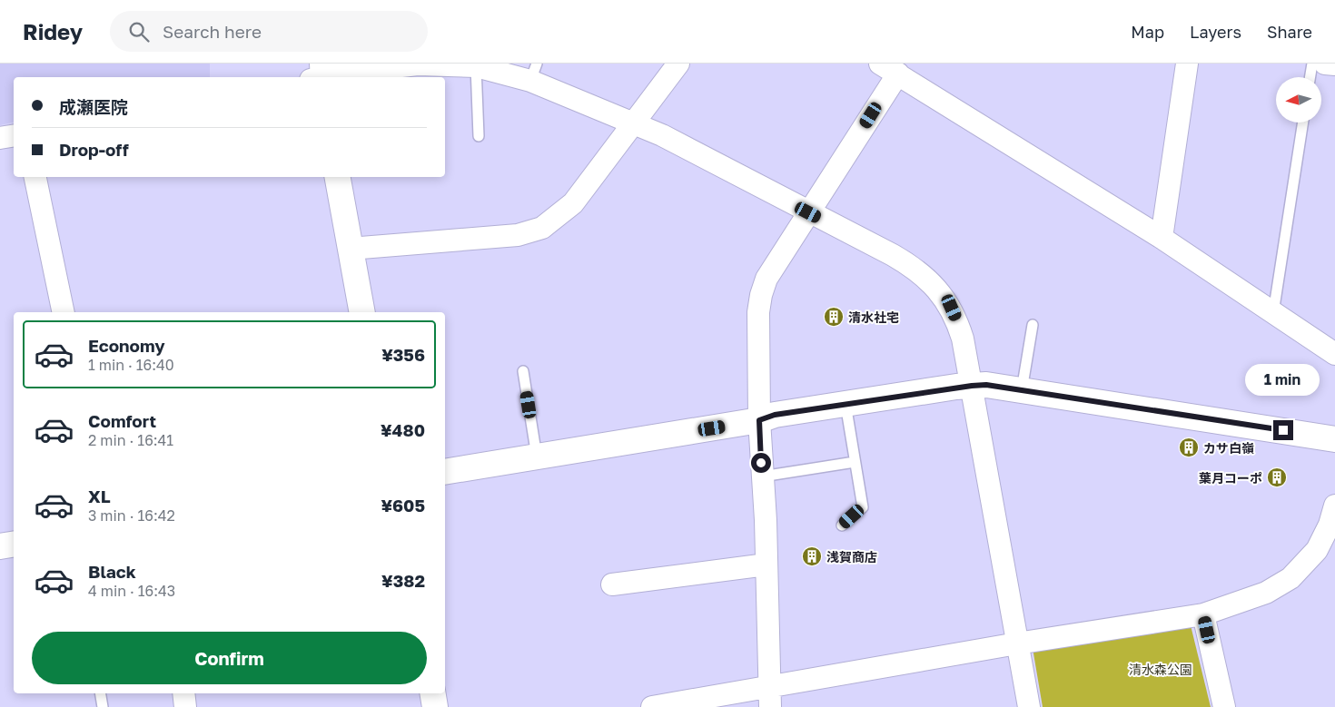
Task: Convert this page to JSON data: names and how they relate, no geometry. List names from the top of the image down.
{
  "parks": ["清水森公園"],
  "places": {
    "building": [
      "清水社宅",
      "カサ白嶺",
      "葉月コーポ",
      "浅賀商店"
    ]
  },
  "north": "left",
  "page": {
    "header": "Ridey",
    "search": "Search here",
    "nav": ["Map", "Layers", "Share"],
    "banner": ["成瀬医院", "Drop-off"],
    "list": [
      {
        "name": "Economy",
        "note": "1 min · 16:40",
        "value": "¥356"
      },
      {
        "name": "Comfort",
        "note": "2 min · 16:41",
        "value": "¥480"
      },
      {
        "name": "XL",
        "note": "3 min · 16:42",
        "value": "¥605"
      },
      {
        "name": "Black",
        "note": "4 min · 16:43",
        "value": "¥382"
      }
    ],
    "bubble": "1 min",
    "buttons": "Confirm"
  }
}
